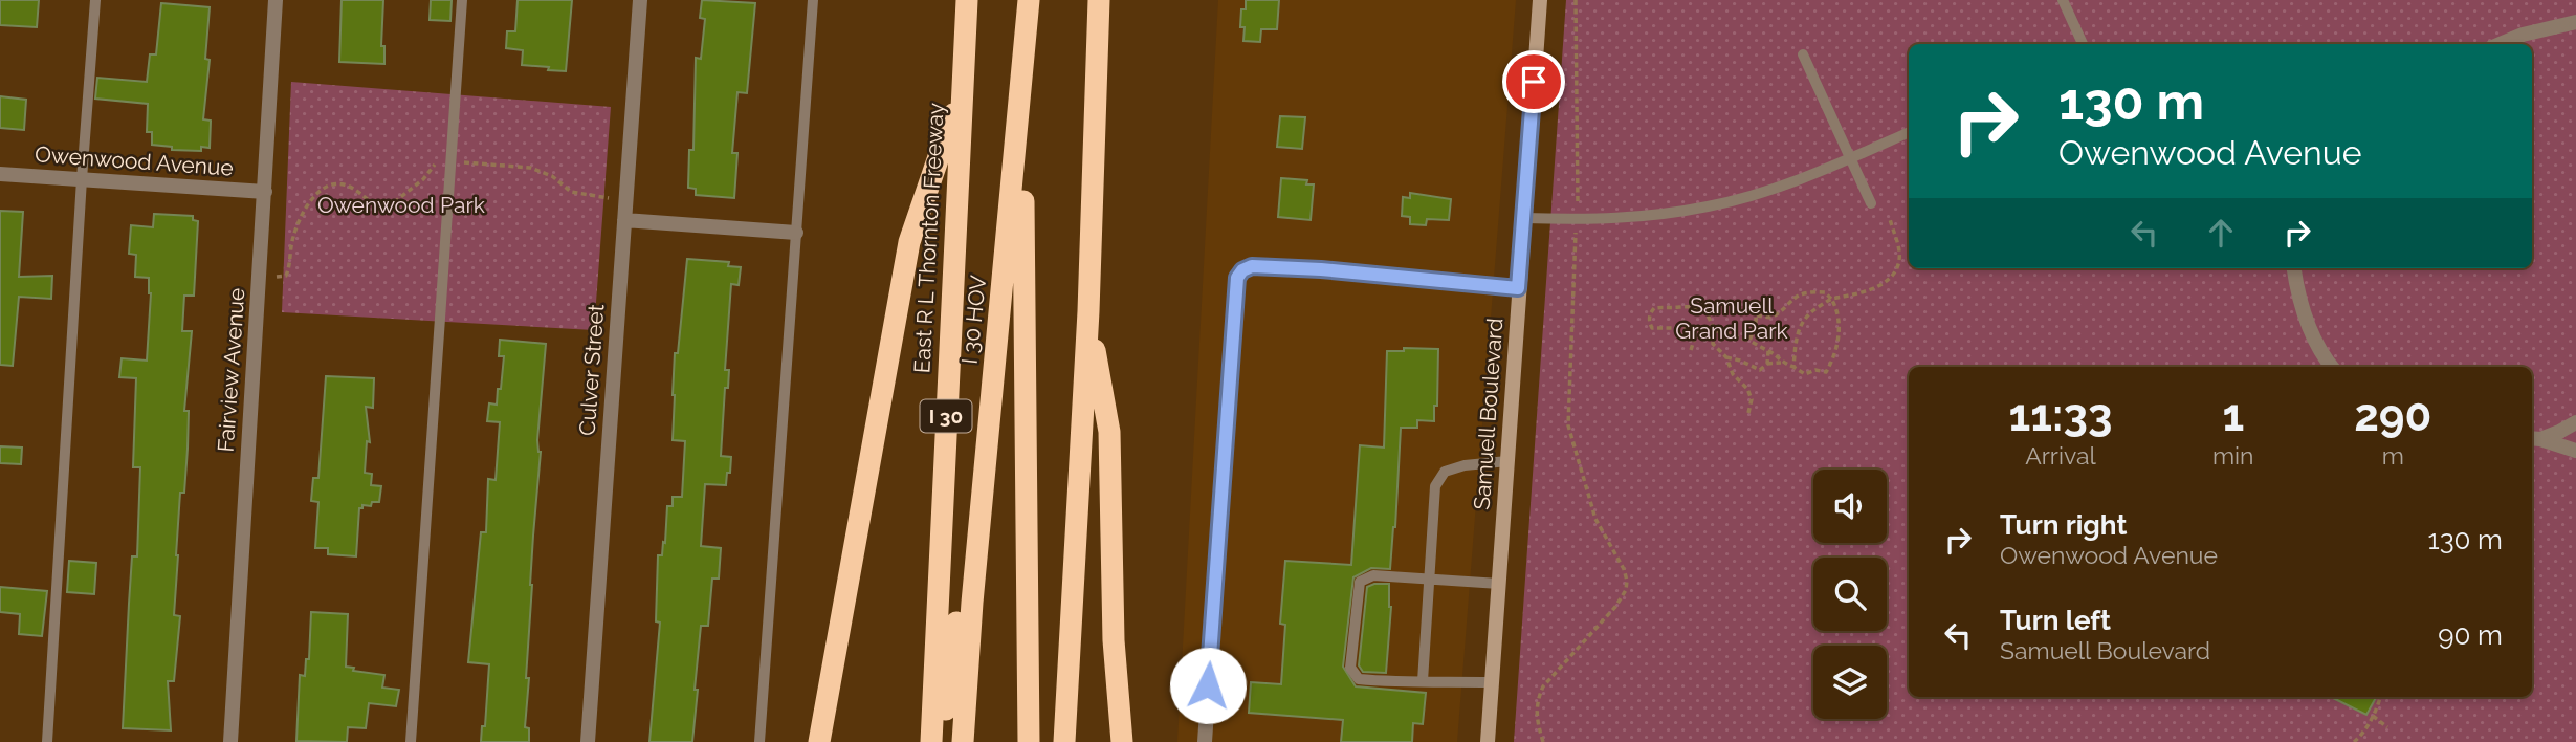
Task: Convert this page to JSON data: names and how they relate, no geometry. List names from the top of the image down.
{
  "streets": {
    "highway": ["East R L Thornton Freeway", "I 30 HOV", "I 30"],
    "main road": ["Samuell Boulevard"],
    "street": ["Owenwood Avenue", "Fairview Avenue", "Culver Street"]
  },
  "crossings": [
    ["Owenwood Avenue", "Fairview Avenue"]
  ],
  "parks": ["Owenwood Park", "Samuell Grand Park"],
  "page": {
    "turn": ["130 m", "Owenwood Avenue"],
    "eta": [
      "11:33",
      "Arrival",
      "1",
      "min",
      "290",
      "m"
    ],
    "list": [
      {
        "name": "Turn right",
        "note": "Owenwood Avenue",
        "value": "130 m"
      },
      {
        "name": "Turn left",
        "note": "Samuell Boulevard",
        "value": "90 m"
      }
    ]
  }
}
